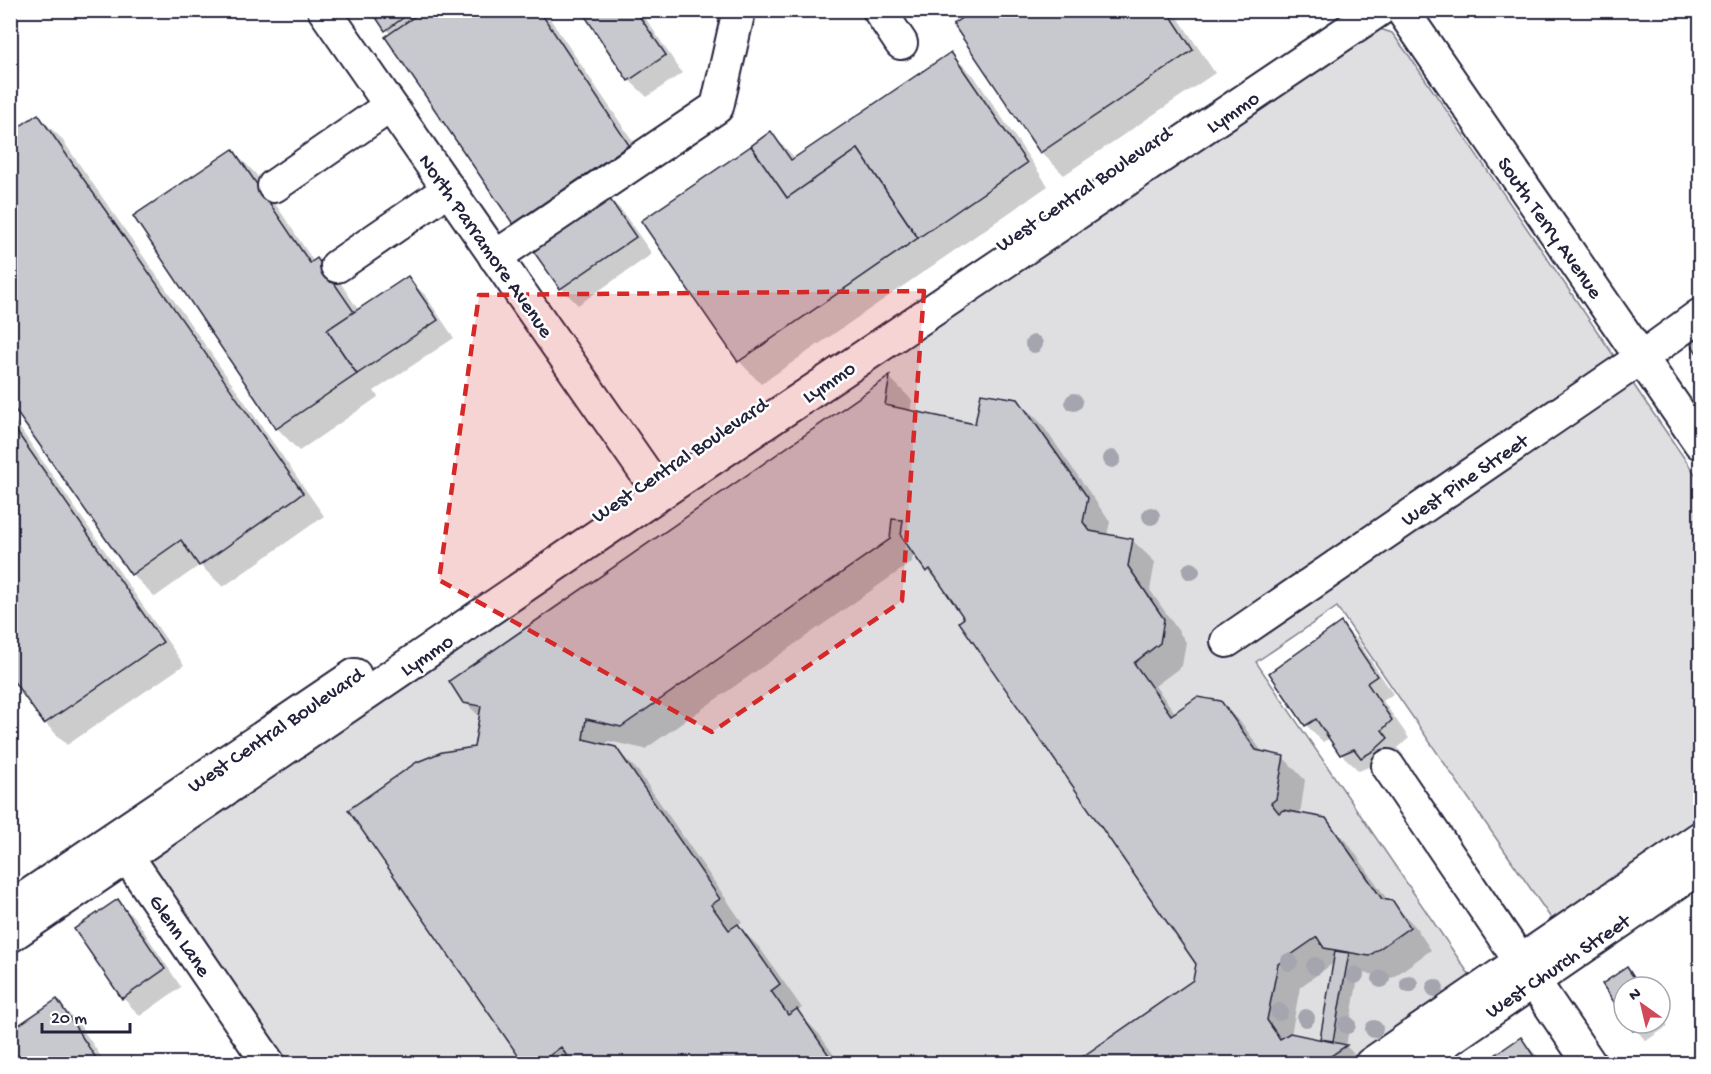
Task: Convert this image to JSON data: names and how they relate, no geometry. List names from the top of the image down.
{
  "streets": {
    "street": [
      "Lymmo",
      "West Central Boulevard",
      "South Terry Avenue",
      "North Parramore Avenue",
      "West Pine Street",
      "Glenn Lane",
      "West Church Street"
    ]
  },
  "crossings": [
    ["Lymmo", "West Central Boulevard"],
    ["Lymmo", "Glenn Lane"],
    ["West Central Boulevard", "North Parramore Avenue"],
    ["West Central Boulevard", "Glenn Lane"],
    ["South Terry Avenue", "West Pine Street"]
  ],
  "scale_bar": "20 m",
  "north": "top left"
}
